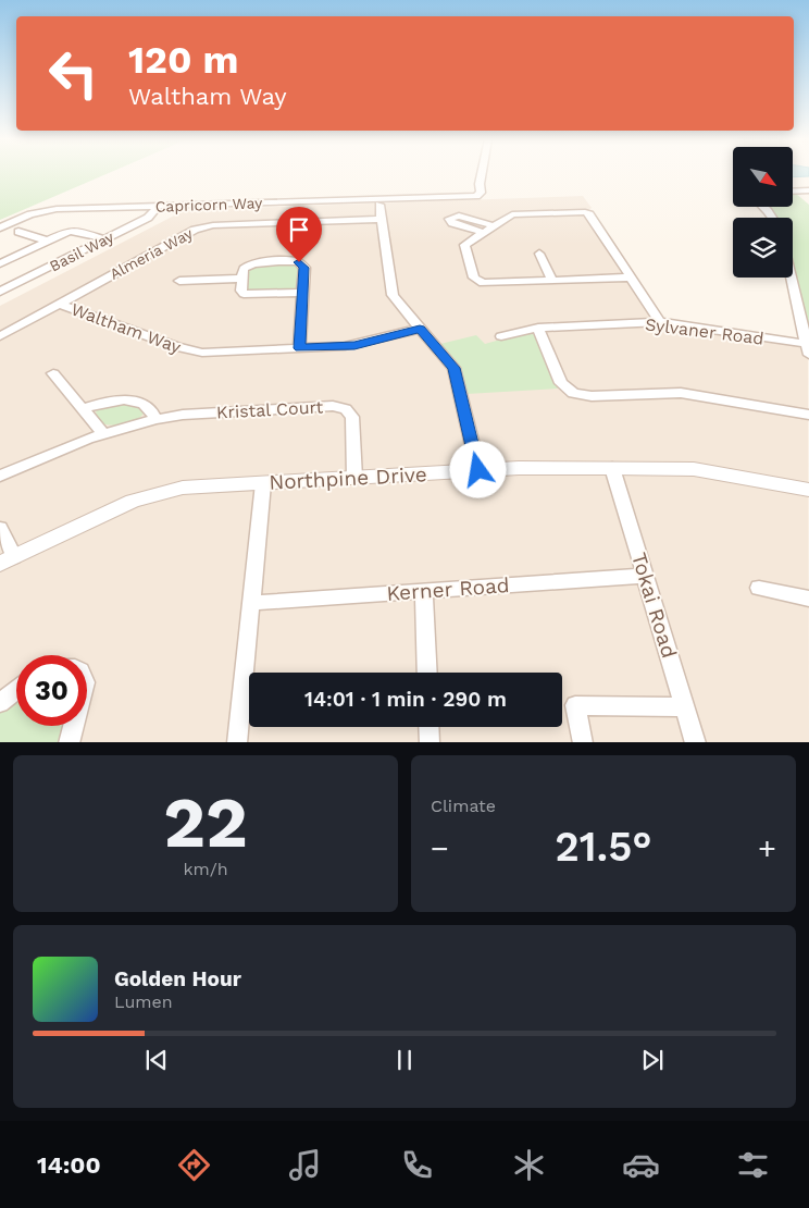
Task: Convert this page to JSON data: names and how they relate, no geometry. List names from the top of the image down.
{
  "streets": {
    "street": [
      "Capricorn Way",
      "Basil Way",
      "Almeria Way",
      "Waltham Way",
      "Sylvaner Road",
      "Kristal Court",
      "Northpine Drive",
      "Kerner Road",
      "Tokai Road"
    ]
  },
  "crossings": [
    ["Capricorn Way", "Basil Way"],
    ["Almeria Way", "Waltham Way"],
    ["Kristal Court", "Northpine Drive"],
    ["Northpine Drive", "Tokai Road"],
    ["Kerner Road", "Tokai Road"]
  ],
  "north": "bottom right",
  "page": {
    "turn": ["120 m", "Waltham Way"],
    "limit": "30",
    "trip": "14:01 · 1 min · 290 m",
    "tile": [
      ["22", "km/h"],
      "Climate"
    ],
    "heat": ["−", "21.5°", "+"],
    "song": ["Golden Hour", "Lumen"],
    "tabs": "14:00"
  }
}
